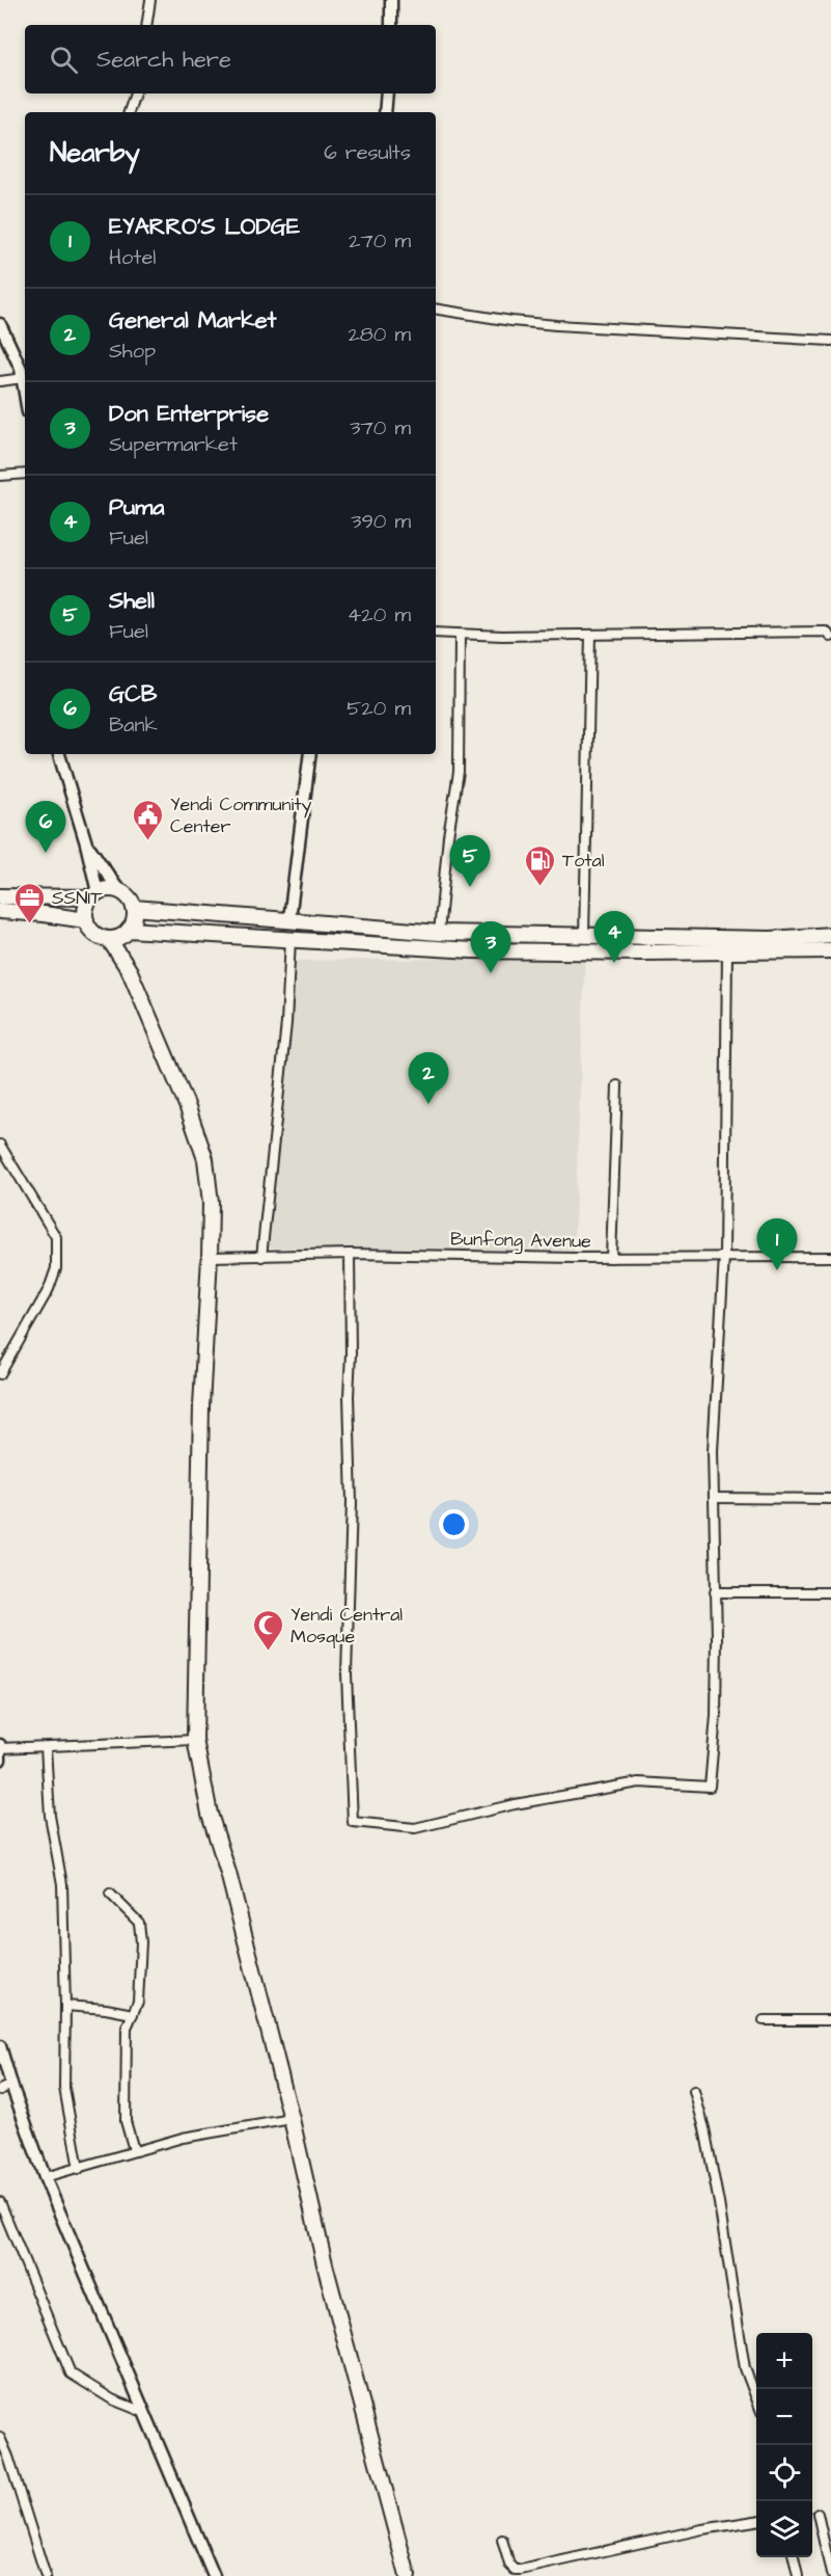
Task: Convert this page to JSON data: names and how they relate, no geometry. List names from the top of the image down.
{
  "streets": {
    "street": ["Bunfong Avenue"]
  },
  "places": {
    "public building": ["Yendi Community Center"],
    "fuel station": ["Total"],
    "office": ["SSNIT"],
    "mosque": ["Yendi Central Mosque"]
  },
  "page": {
    "search": "Search here",
    "heading": ["Nearby", "6 results"],
    "list": [
      {
        "mark": "1",
        "name": "EYARRO'S LODGE",
        "note": "Hotel",
        "value": "270 m"
      },
      {
        "mark": "2",
        "name": "General Market",
        "note": "Shop",
        "value": "280 m"
      },
      {
        "mark": "3",
        "name": "Don Enterprise",
        "note": "Supermarket",
        "value": "370 m"
      },
      {
        "mark": "4",
        "name": "Puma",
        "note": "Fuel",
        "value": "390 m"
      },
      {
        "mark": "5",
        "name": "Shell",
        "note": "Fuel",
        "value": "420 m"
      },
      {
        "mark": "6",
        "name": "GCB",
        "note": "Bank",
        "value": "520 m"
      }
    ],
    "pins": [
      "6",
      "5",
      "4",
      "3",
      "2",
      "1"
    ],
    "map_buttons": ["+", "−"]
  }
}
